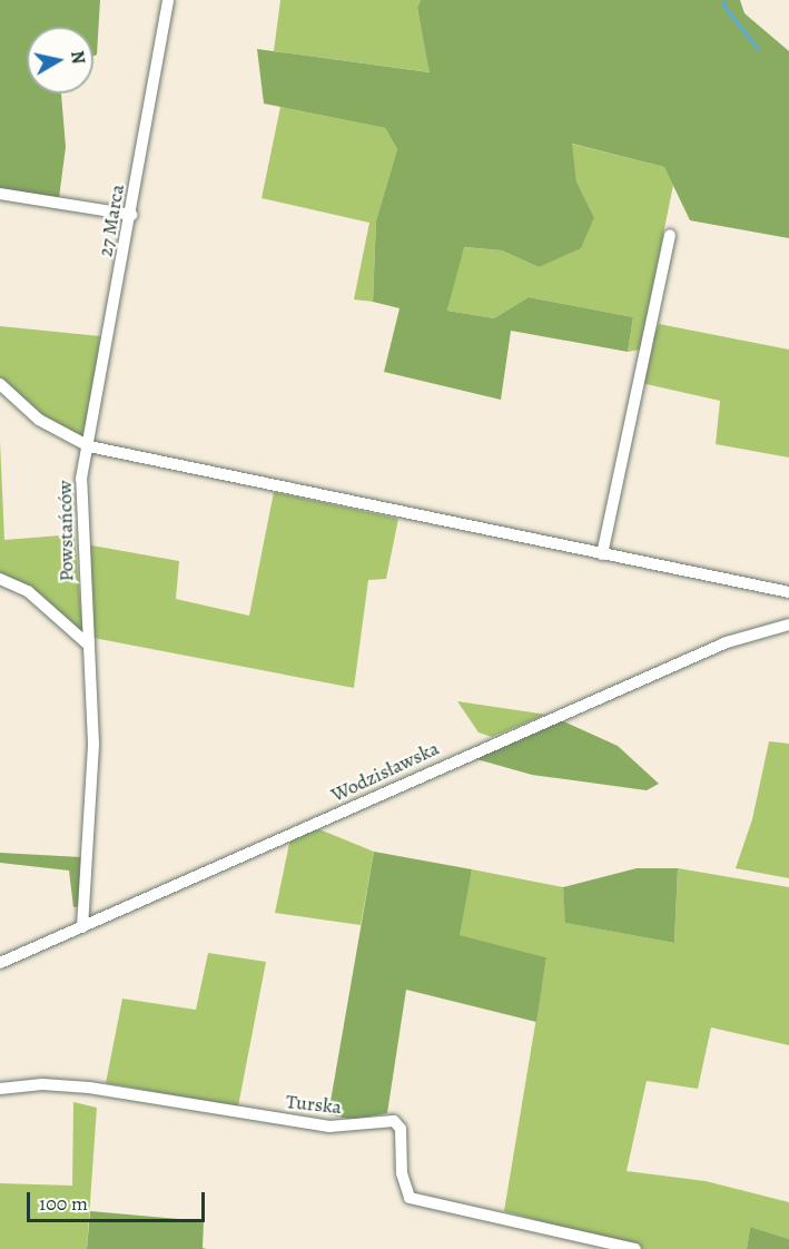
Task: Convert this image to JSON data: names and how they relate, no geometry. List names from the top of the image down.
{
  "streets": {
    "street": [
      "27 Marca",
      "Powstańców",
      "Wodzisławska",
      "Turska"
    ]
  },
  "crossings": [
    ["27 Marca", "Powstańców"],
    ["Powstańców", "Wodzisławska"]
  ],
  "scale_bar": "100 m",
  "north": "right"
}
